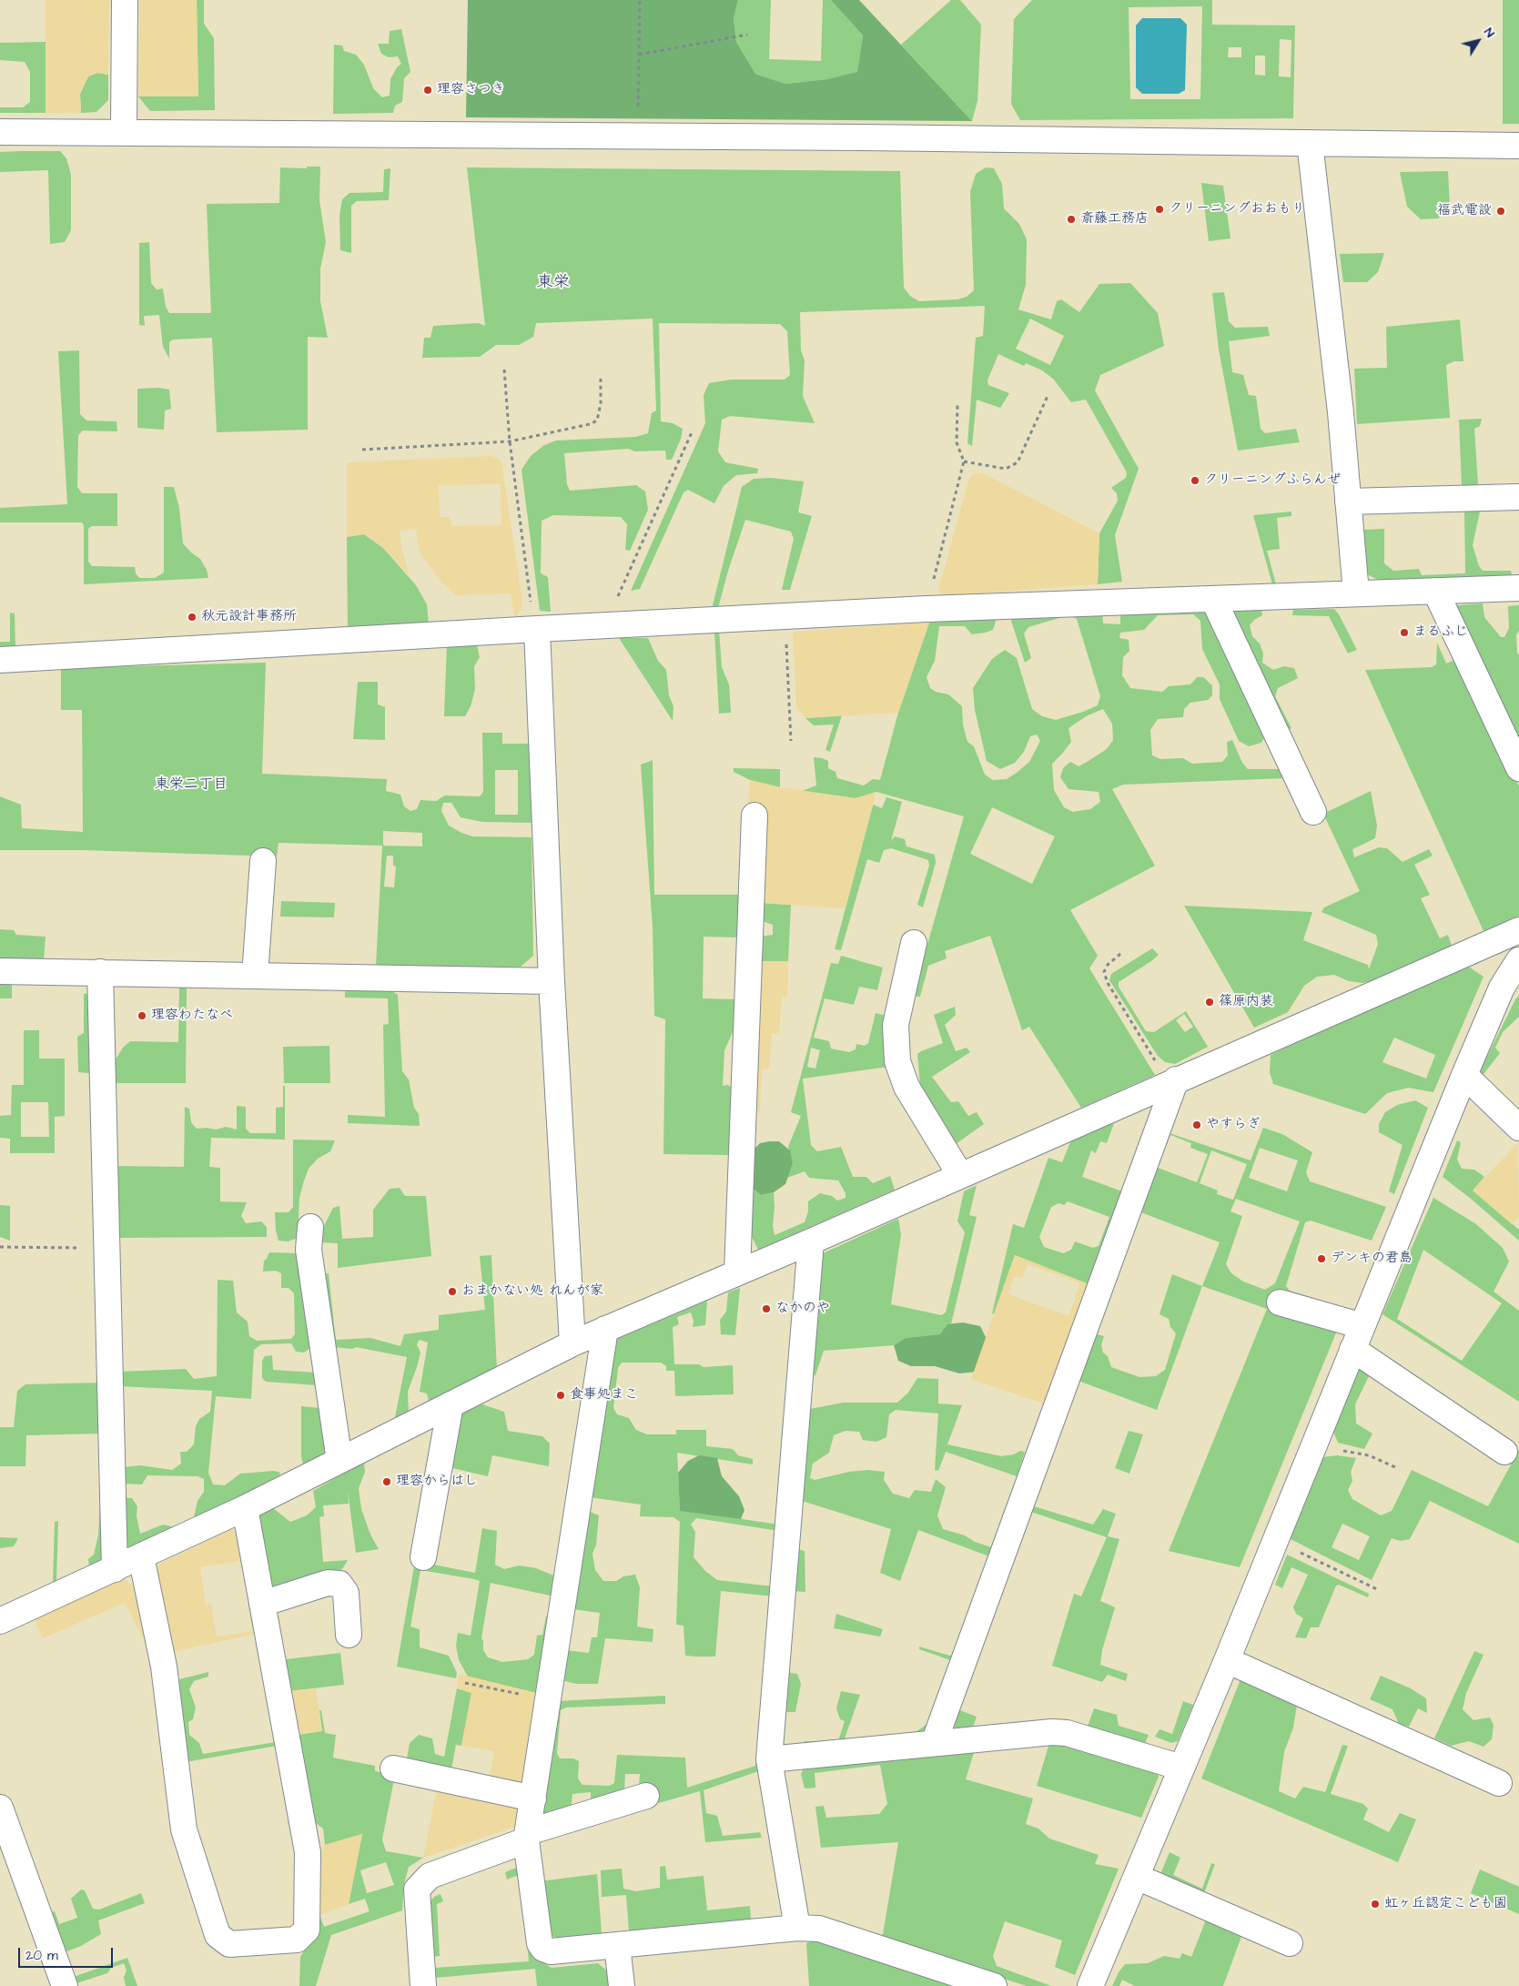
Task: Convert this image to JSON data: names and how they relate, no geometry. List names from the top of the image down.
{
  "districts": ["東栄", "東栄二丁目"],
  "places": [
    "理容さつき",
    "クリーニングおおもり",
    "福武電設",
    "斎藤工務店",
    "クリーニングふらんぜ",
    "秋元設計事務所",
    "まるふじ",
    "篠原内装",
    "理容わたなべ",
    "やすらぎ",
    "デンキの君島",
    "おまかない処 れんが家",
    "なかのや",
    "食事処まこ",
    "理容からはし",
    "虹ヶ丘認定こども園"
  ],
  "scale_bar": "20 m",
  "north": "top right"
}
